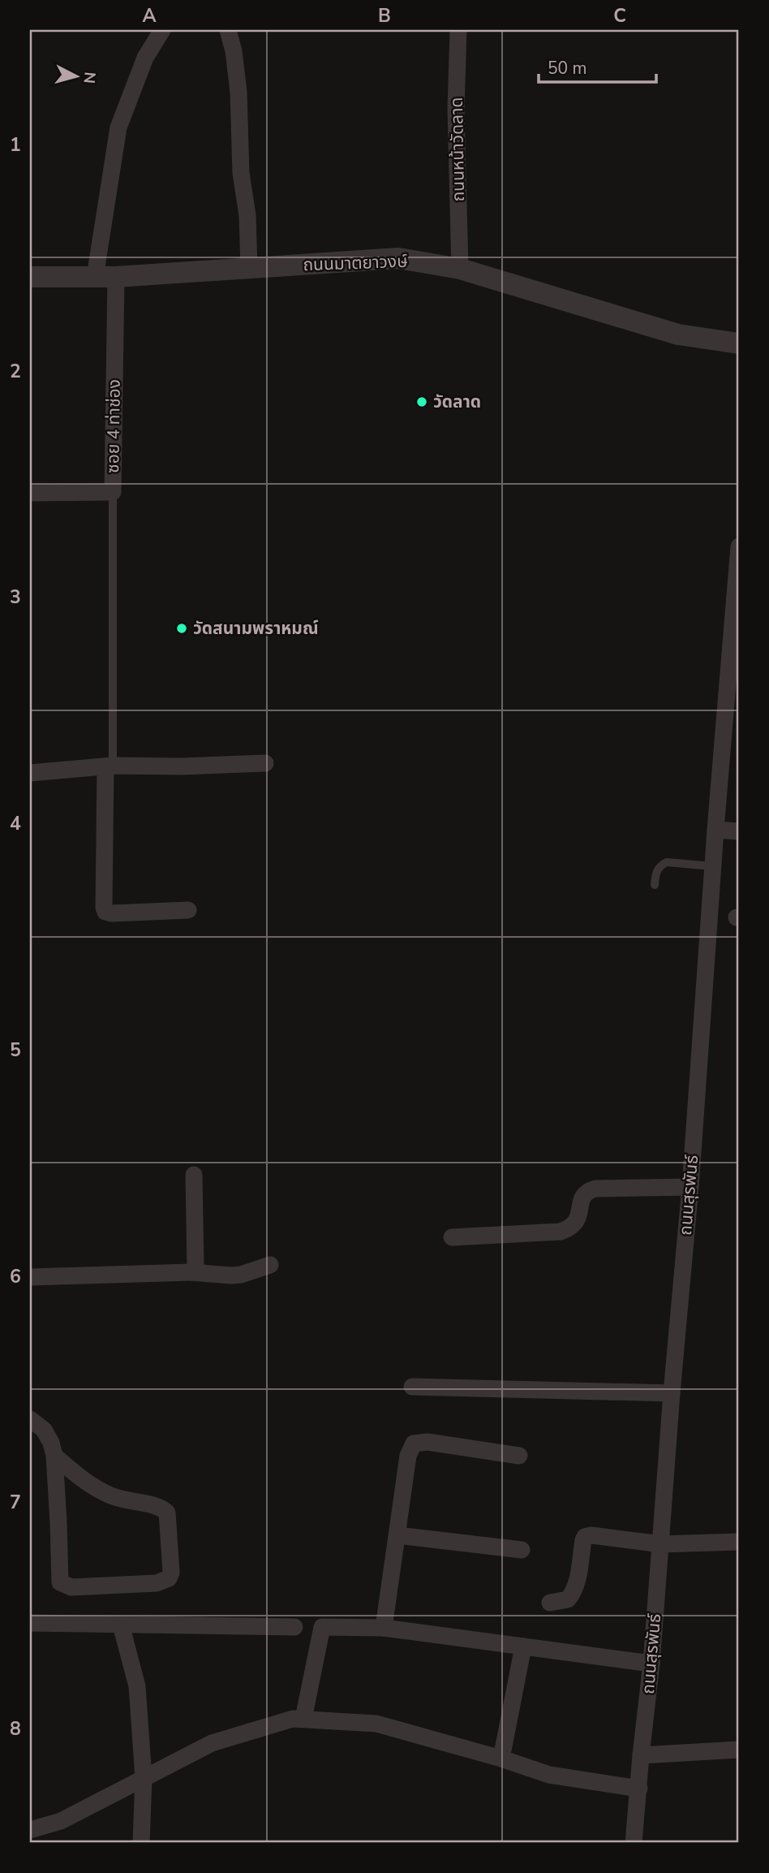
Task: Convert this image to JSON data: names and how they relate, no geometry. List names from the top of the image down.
{
  "streets": {
    "street": [
      "ถนนหน้าวัดลาด",
      "ถนนมาตยาวงษ์",
      "ซอย 4 ท่าช่อง",
      "ถนนสุรพันธ์"
    ]
  },
  "crossings": [
    ["ถนนหน้าวัดลาด", "ถนนมาตยาวงษ์"],
    ["ถนนมาตยาวงษ์", "ซอย 4 ท่าช่อง"]
  ],
  "places": ["วัดลาด", "วัดสนามพราหมณ์"],
  "scale_bar": "50 m",
  "north": "right",
  "grid": {
    "columns": ["A", "B", "C"],
    "rows": [
      "1",
      "2",
      "3",
      "4",
      "5",
      "6",
      "7",
      "8"
    ]
  }
}
